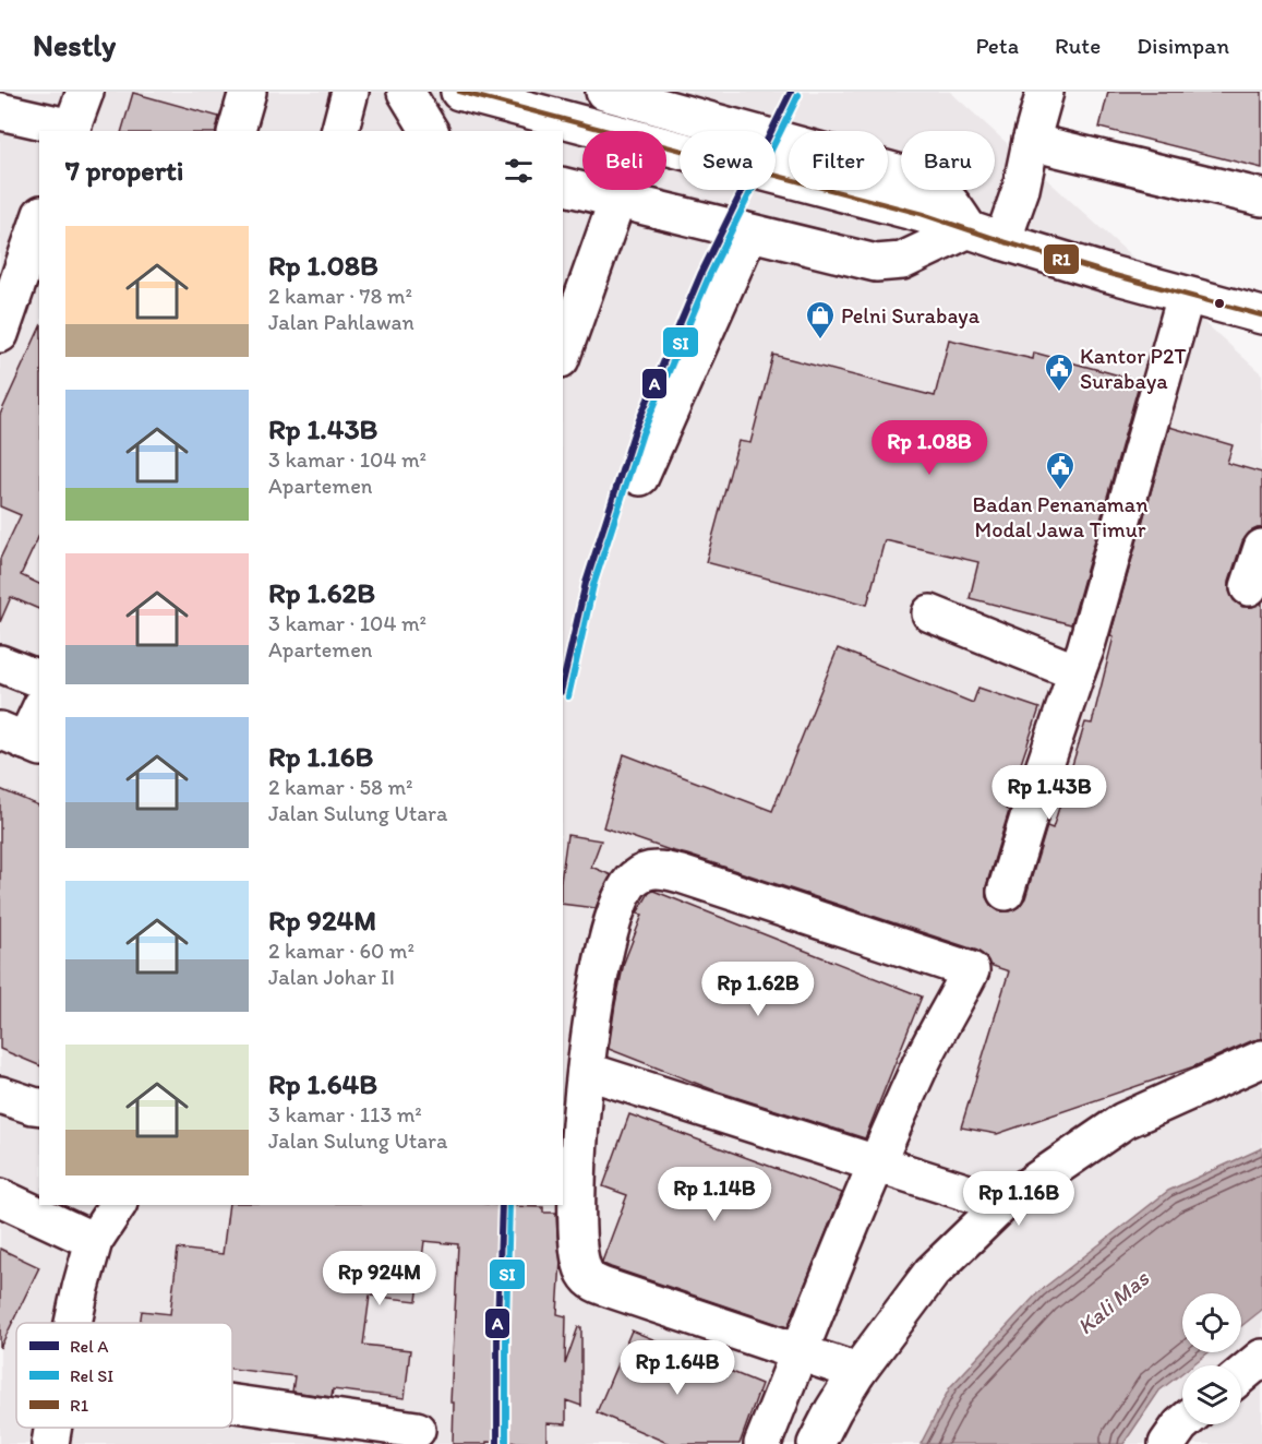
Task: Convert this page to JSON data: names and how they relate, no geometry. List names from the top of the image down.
{
  "water": ["Kali Mas"],
  "places": {
    "shop": ["Pelni Surabaya"],
    "public building": ["Kantor P2T Surabaya", "Badan Penanaman Modal Jawa Timur"]
  },
  "lines": ["rail line A", "transit line R1", "rail line SI"],
  "legend": ["Rel A", "Rel SI", "R1"],
  "page": {
    "header": "Nestly",
    "nav": ["Peta", "Rute", "Disimpan"],
    "chip": [
      "Beli",
      "Sewa",
      "Filter",
      "Baru"
    ],
    "heading": "7 properti",
    "list": [
      {
        "name": "Rp 1.08B",
        "note": "2 kamar · 78 m² · Jalan Pahlawan"
      },
      {
        "name": "Rp 1.43B",
        "note": "3 kamar · 104 m² · Apartemen"
      },
      {
        "name": "Rp 1.62B",
        "note": "3 kamar · 104 m² · Apartemen"
      },
      {
        "name": "Rp 1.16B",
        "note": "2 kamar · 58 m² · Jalan Sulung Utara"
      },
      {
        "name": "Rp 924M",
        "note": "2 kamar · 60 m² · Jalan Johar II"
      },
      {
        "name": "Rp 1.64B",
        "note": "3 kamar · 113 m² · Jalan Sulung Utara"
      }
    ],
    "price": [
      "Rp 1.08B",
      "Rp 1.43B",
      "Rp 1.62B",
      "Rp 1.14B",
      "Rp 1.16B",
      "Rp 924M",
      "Rp 1.64B"
    ]
  }
}
